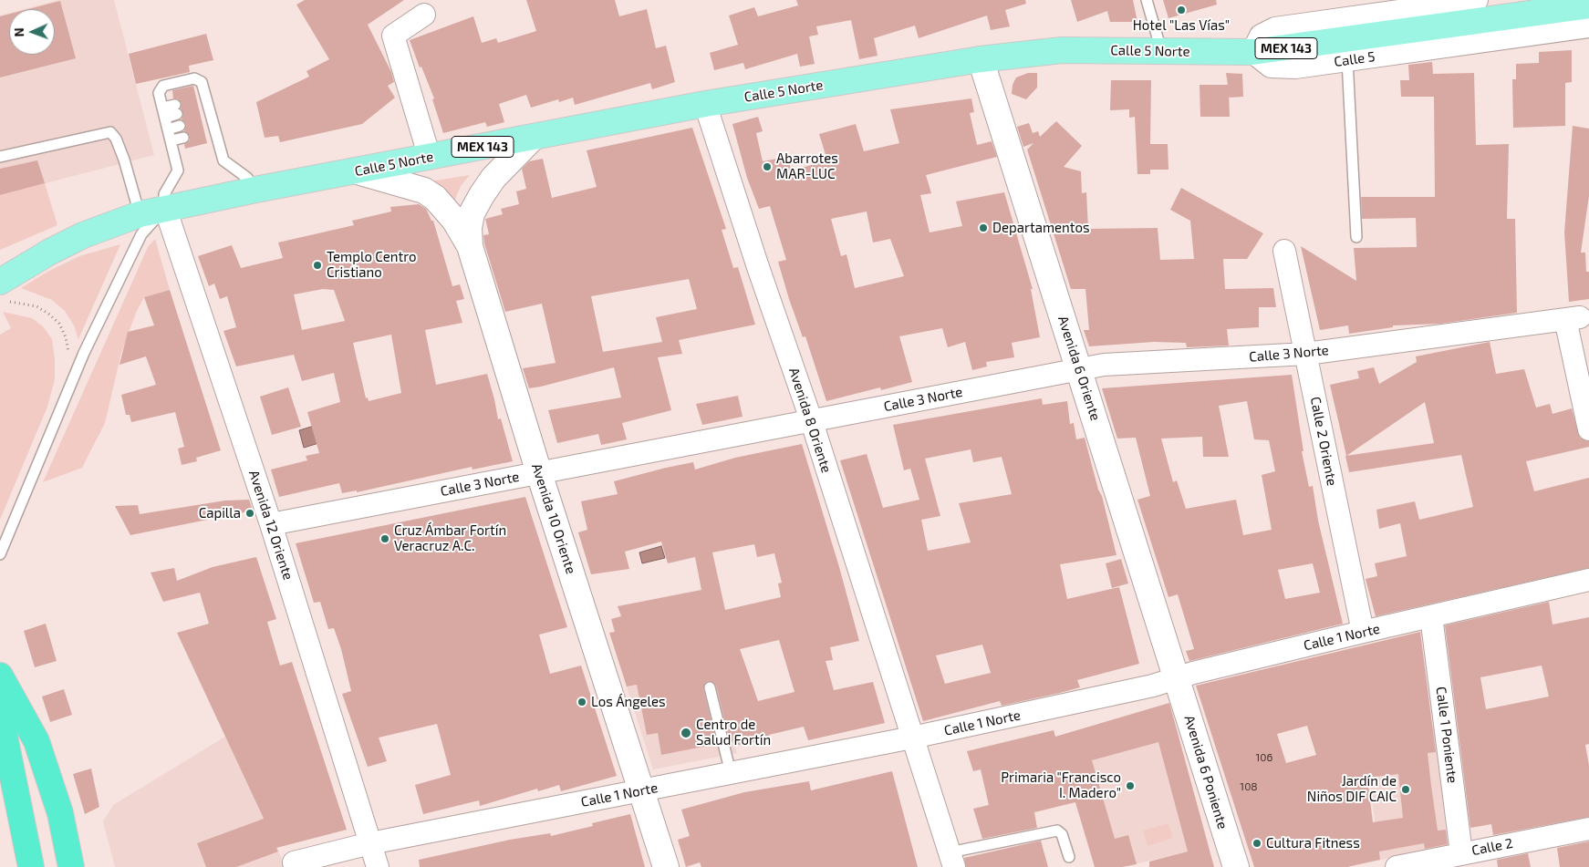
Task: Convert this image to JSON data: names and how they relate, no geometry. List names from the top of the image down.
{
  "streets": {
    "main road": ["MEX 143", "Calle 5 Norte"],
    "street": [
      "Calle 5",
      "Calle 3 Norte",
      "Avenida 6 Oriente",
      "Avenida 8 Oriente",
      "Calle 2 Oriente",
      "Avenida 10 Oriente",
      "Avenida 12 Oriente",
      "Calle 1 Norte",
      "Calle 1 Poniente",
      "Avenida 6 Poniente",
      "Calle 2"
    ]
  },
  "crossings": [
    ["Calle 5 Norte", "Calle 5"],
    ["Calle 5 Norte", "Avenida 6 Oriente"],
    ["Calle 5 Norte", "Avenida 8 Oriente"],
    ["Calle 5 Norte", "Avenida 12 Oriente"],
    ["Calle 3 Norte", "Avenida 6 Oriente"],
    ["Calle 3 Norte", "Avenida 8 Oriente"],
    ["Calle 3 Norte", "Calle 2 Oriente"],
    ["Calle 3 Norte", "Avenida 10 Oriente"],
    ["Calle 3 Norte", "Avenida 12 Oriente"],
    ["Avenida 6 Oriente", "Calle 1 Norte"],
    ["Avenida 6 Oriente", "Avenida 6 Poniente"],
    ["Avenida 8 Oriente", "Calle 1 Norte"],
    ["Calle 2 Oriente", "Calle 1 Norte"],
    ["Avenida 10 Oriente", "Calle 1 Norte"],
    ["Avenida 12 Oriente", "Calle 1 Norte"],
    ["Calle 1 Norte", "Calle 1 Poniente"],
    ["Calle 1 Norte", "Avenida 6 Poniente"],
    ["Calle 1 Poniente", "Calle 2"]
  ],
  "places": [
    "Hotel \"Las Vías\"",
    "Abarrotes MAR-LUC",
    "Departamentos",
    "Templo Centro Cristiano",
    "Capilla",
    "Cruz Ámbar Fortín Veracruz A.C.",
    "Los Ángeles",
    "Centro de Salud Fortín",
    "Primaria \"Francisco I. Madero\"",
    "Jardín de Niños DIF CAIC",
    "Cultura Fitness"
  ],
  "house_numbers": ["106", "108"],
  "north": "left"
}
